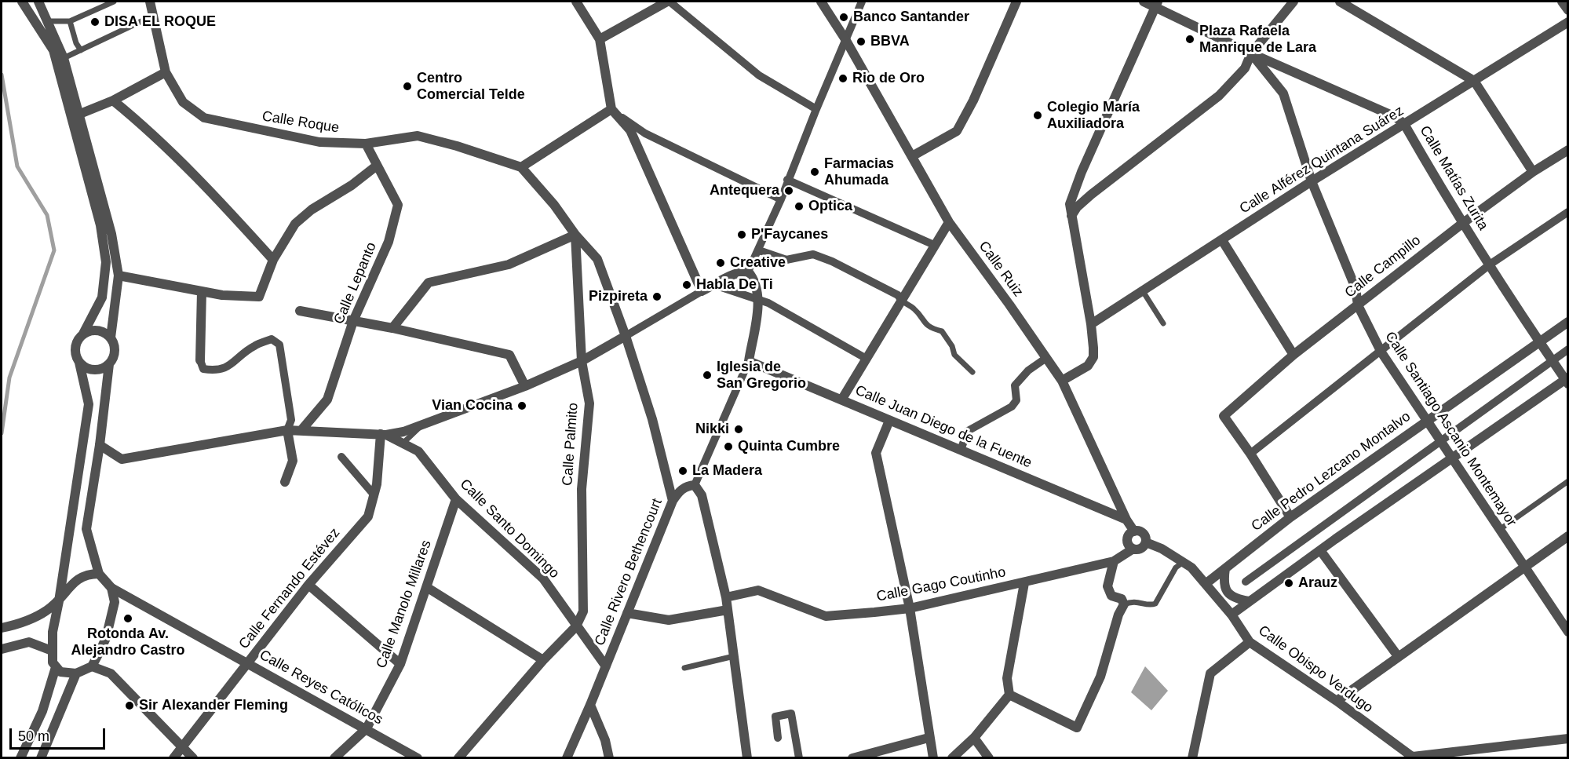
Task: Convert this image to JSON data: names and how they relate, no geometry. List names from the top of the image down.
{
  "streets": {
    "street": [
      "Calle Roque",
      "Calle Alférez Quintana Suárez",
      "Calle Matías Zurita",
      "Calle Campillo",
      "Calle Ruiz",
      "Calle Lepanto",
      "Calle Juan Diego de la Fuente",
      "Calle Santiago Ascanio Montemayor",
      "Calle Palmito",
      "Calle Pedro Lezcano Montalvo",
      "Calle Santo Domingo",
      "Calle Rivero Bethencourt",
      "Calle Gago Coutinho",
      "Calle Fernando Estévez",
      "Calle Manolo Millares",
      "Calle Obispo Verdugo",
      "Calle Reyes Católicos"
    ]
  },
  "crossings": [
    ["Calle Roque", "Calle Lepanto"],
    ["Calle Alférez Quintana Suárez", "Calle Matías Zurita"],
    ["Calle Alférez Quintana Suárez", "Calle Santiago Ascanio Montemayor"],
    ["Calle Matías Zurita", "Calle Campillo"],
    ["Calle Matías Zurita", "Calle Santiago Ascanio Montemayor"],
    ["Calle Matías Zurita", "Calle Pedro Lezcano Montalvo"],
    ["Calle Campillo", "Calle Santiago Ascanio Montemayor"],
    ["Calle Ruiz", "Calle Juan Diego de la Fuente"],
    ["Calle Lepanto", "Calle Santo Domingo"],
    ["Calle Santiago Ascanio Montemayor", "Calle Pedro Lezcano Montalvo"],
    ["Calle Palmito", "Calle Santo Domingo"],
    ["Calle Pedro Lezcano Montalvo", "Calle Obispo Verdugo"],
    ["Calle Santo Domingo", "Calle Rivero Bethencourt"],
    ["Calle Santo Domingo", "Calle Fernando Estévez"],
    ["Calle Santo Domingo", "Calle Manolo Millares"],
    ["Calle Gago Coutinho", "Calle Obispo Verdugo"],
    ["Calle Fernando Estévez", "Calle Reyes Católicos"],
    ["Calle Manolo Millares", "Calle Reyes Católicos"]
  ],
  "places": [
    "Banco Santander",
    "DISA EL ROQUE",
    "Plaza Rafaela Manrique de Lara",
    "BBVA",
    "Rio de Oro",
    "Centro Comercial Telde",
    "Colegio María Auxiliadora",
    "Farmacias Ahumada",
    "Antequera",
    "Optica",
    "P'Faycanes",
    "Creative",
    "Habla De Ti",
    "Pizpireta",
    "Iglesia de San Gregorio",
    "Vian Cocina",
    "Nikki",
    "Quinta Cumbre",
    "La Madera",
    "Arauz",
    "Rotonda Av. Alejandro Castro",
    "Sir Alexander Fleming"
  ],
  "scale_bar": "50 m"
}
